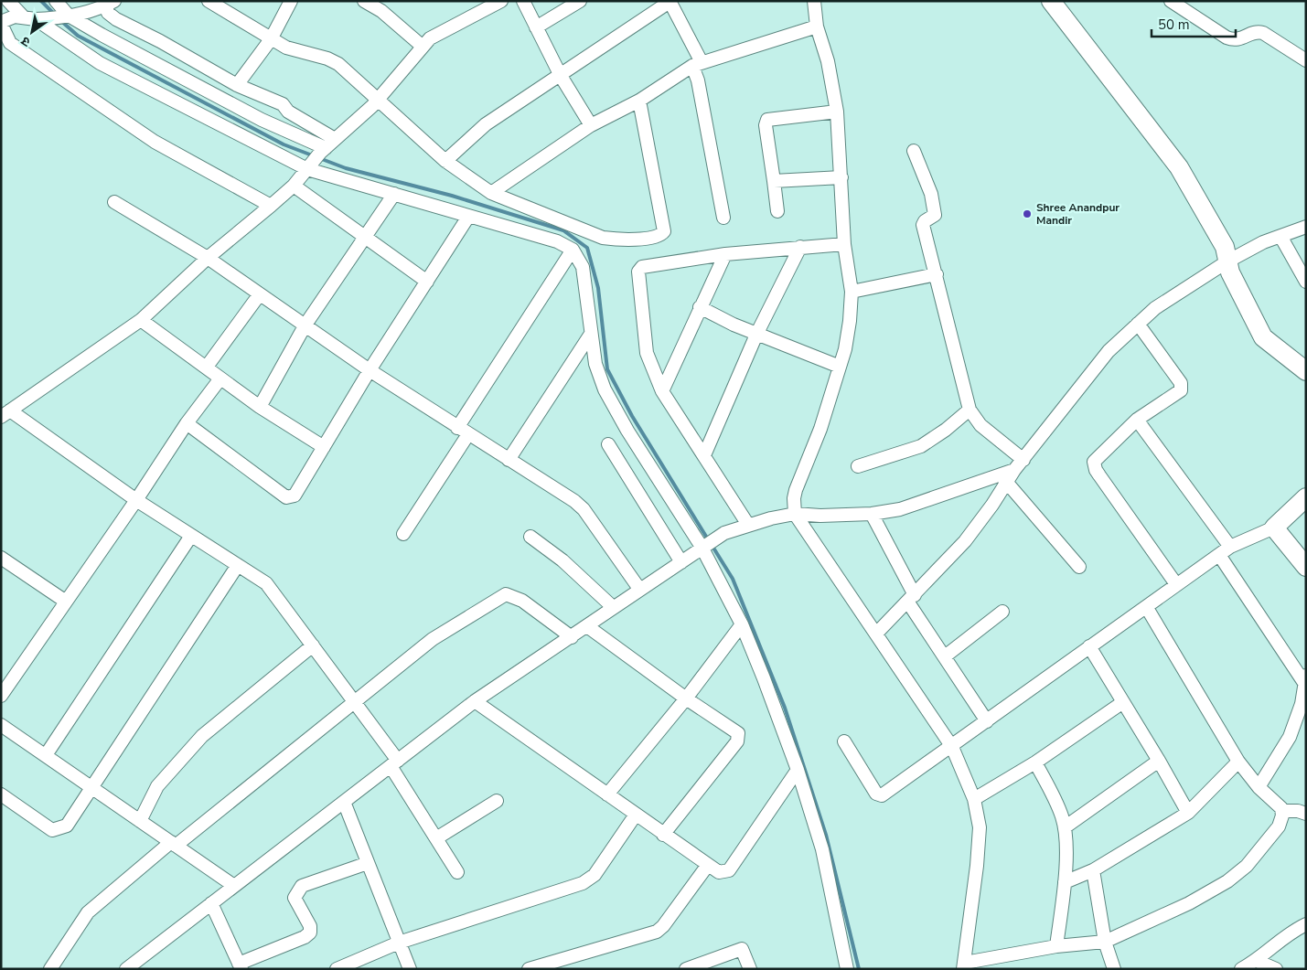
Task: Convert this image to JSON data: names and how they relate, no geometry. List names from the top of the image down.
{
  "places": ["Shree Anandpur Mandir"],
  "scale_bar": "50 m",
  "north": "bottom left"
}
